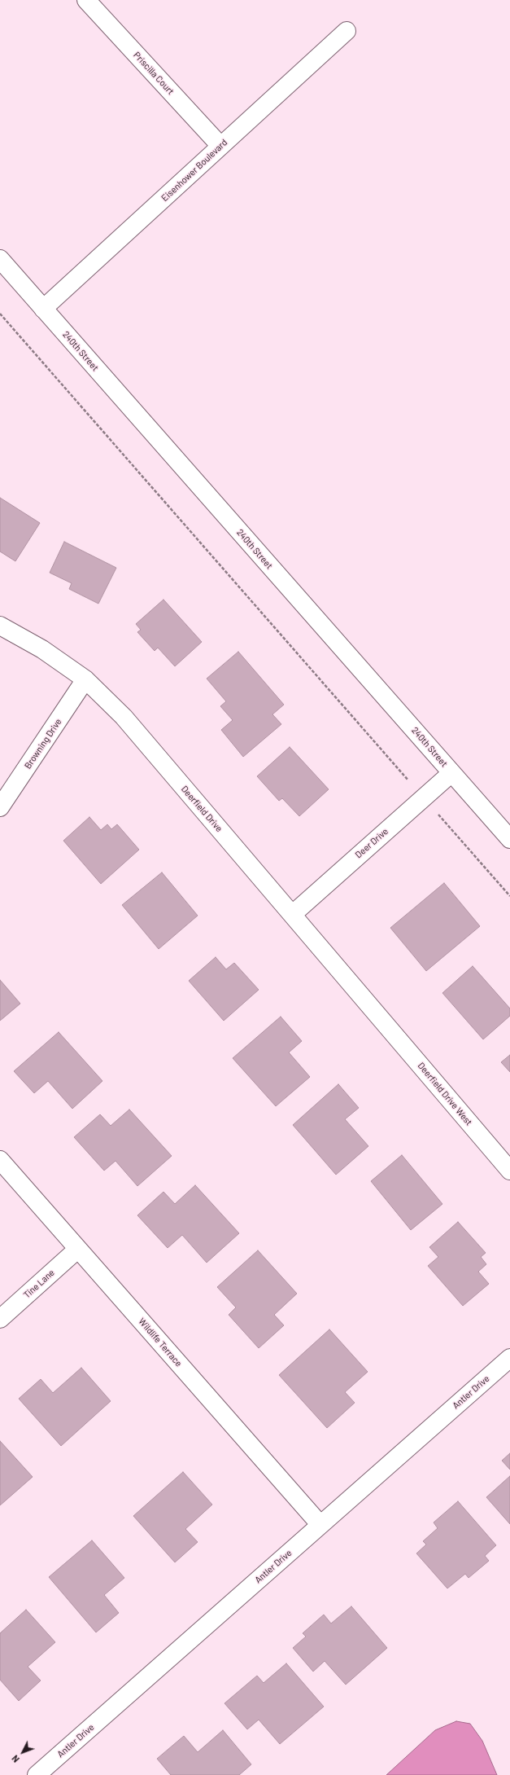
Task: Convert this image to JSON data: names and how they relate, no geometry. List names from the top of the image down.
{
  "streets": {
    "street": [
      "Priscilla Court",
      "Eisenhower Boulevard",
      "240th Street",
      "Browning Drive",
      "Deerfield Drive",
      "Deer Drive",
      "Deerfield Drive West",
      "Tine Lane",
      "Wildlife Terrace",
      "Antler Drive"
    ]
  },
  "crossings": [
    ["Priscilla Court", "Eisenhower Boulevard"],
    ["Eisenhower Boulevard", "240th Street"],
    ["240th Street", "Deer Drive"],
    ["Browning Drive", "Deerfield Drive"],
    ["Deerfield Drive", "Deer Drive"],
    ["Deerfield Drive", "Deerfield Drive West"],
    ["Tine Lane", "Wildlife Terrace"],
    ["Wildlife Terrace", "Antler Drive"]
  ],
  "north": "bottom left"
}
